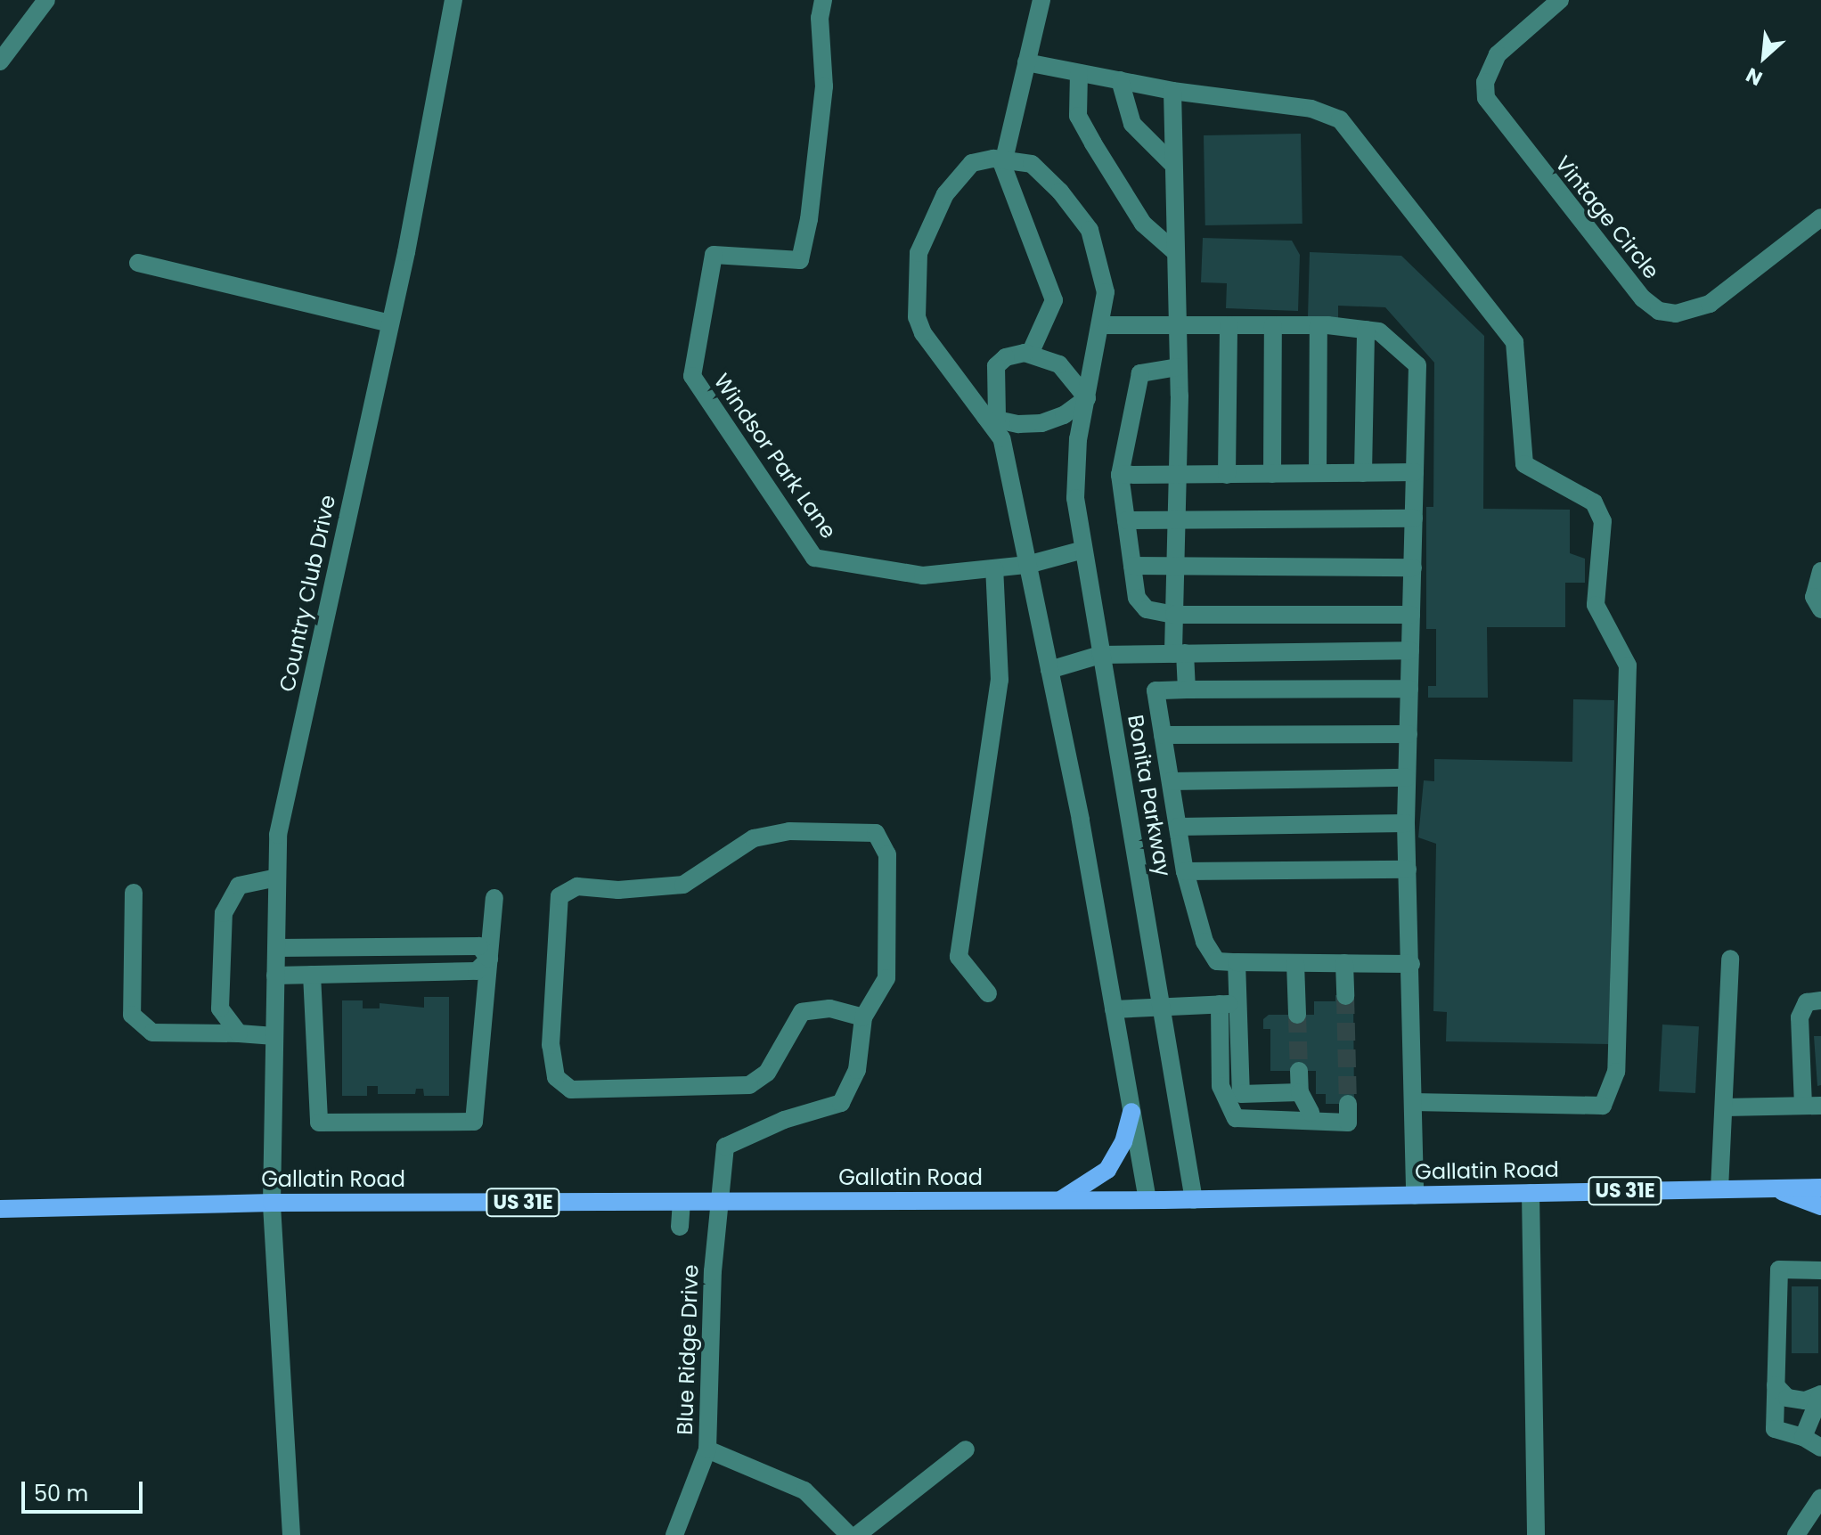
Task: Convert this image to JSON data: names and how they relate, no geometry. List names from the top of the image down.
{
  "streets": {
    "main road": ["Gallatin Road", "US 31E"],
    "street": [
      "Vintage Circle",
      "Windsor Park Lane",
      "Country Club Drive",
      "Bonita Parkway",
      "Blue Ridge Drive"
    ]
  },
  "crossings": [
    ["Windsor Park Lane", "Bonita Parkway"],
    ["Country Club Drive", "Gallatin Road"],
    ["Bonita Parkway", "Gallatin Road"],
    ["Gallatin Road", "Blue Ridge Drive"]
  ],
  "scale_bar": "50 m",
  "north": "bottom left"
}
